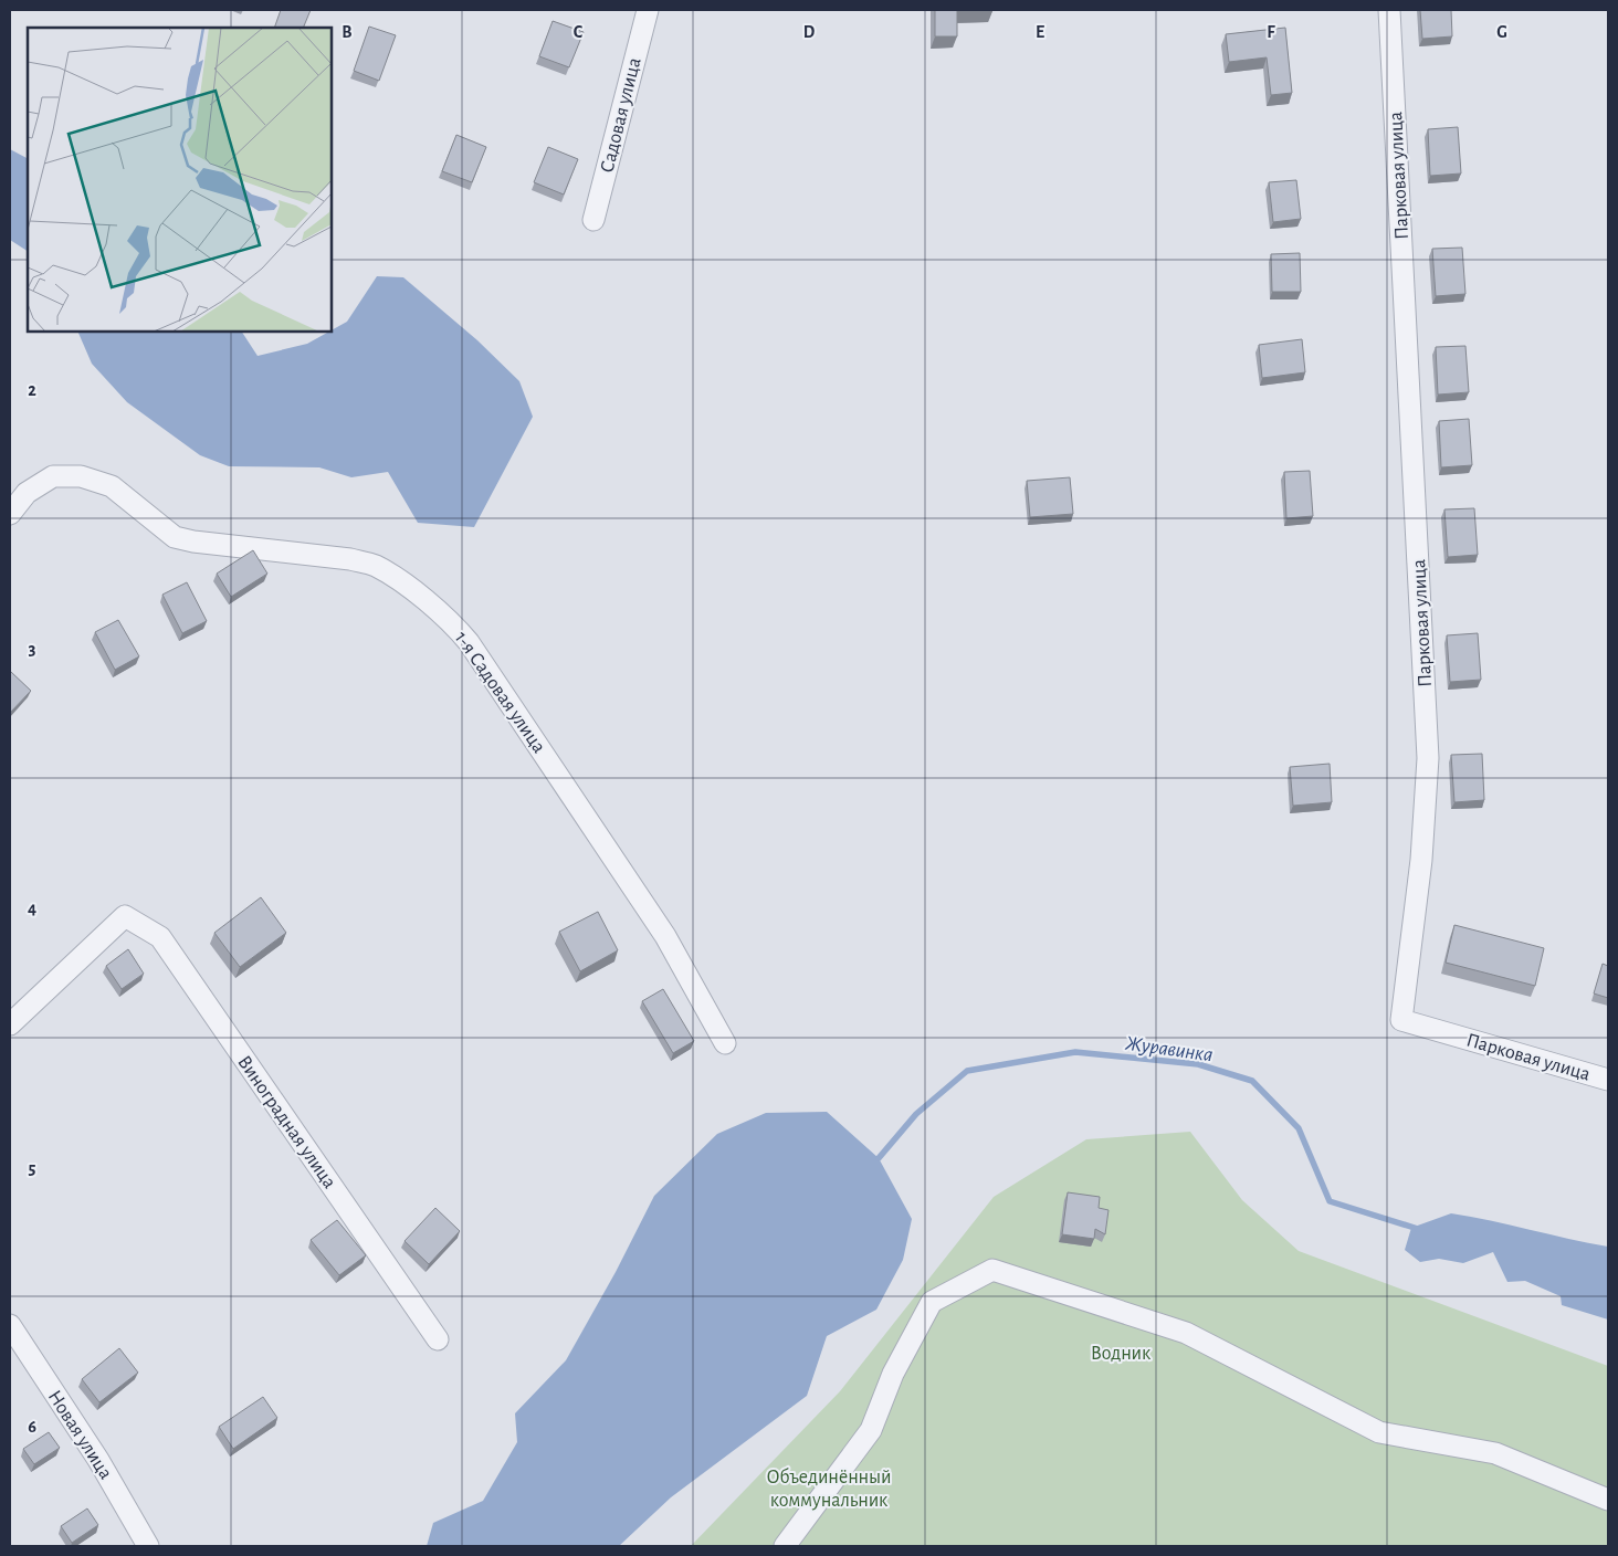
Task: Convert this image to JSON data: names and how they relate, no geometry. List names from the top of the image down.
{
  "streets": {
    "street": [
      "Садовая улица",
      "Парковая улица",
      "1-я Садовая улица",
      "Виноградная улица",
      "Новая улица"
    ]
  },
  "water": ["Журавинка"],
  "parks": ["Водник", "Объединённый коммунальник"],
  "grid": {
    "columns": [
      "B",
      "C",
      "D",
      "E",
      "F",
      "G"
    ],
    "rows": [
      "2",
      "3",
      "4",
      "5",
      "6"
    ]
  }
}
